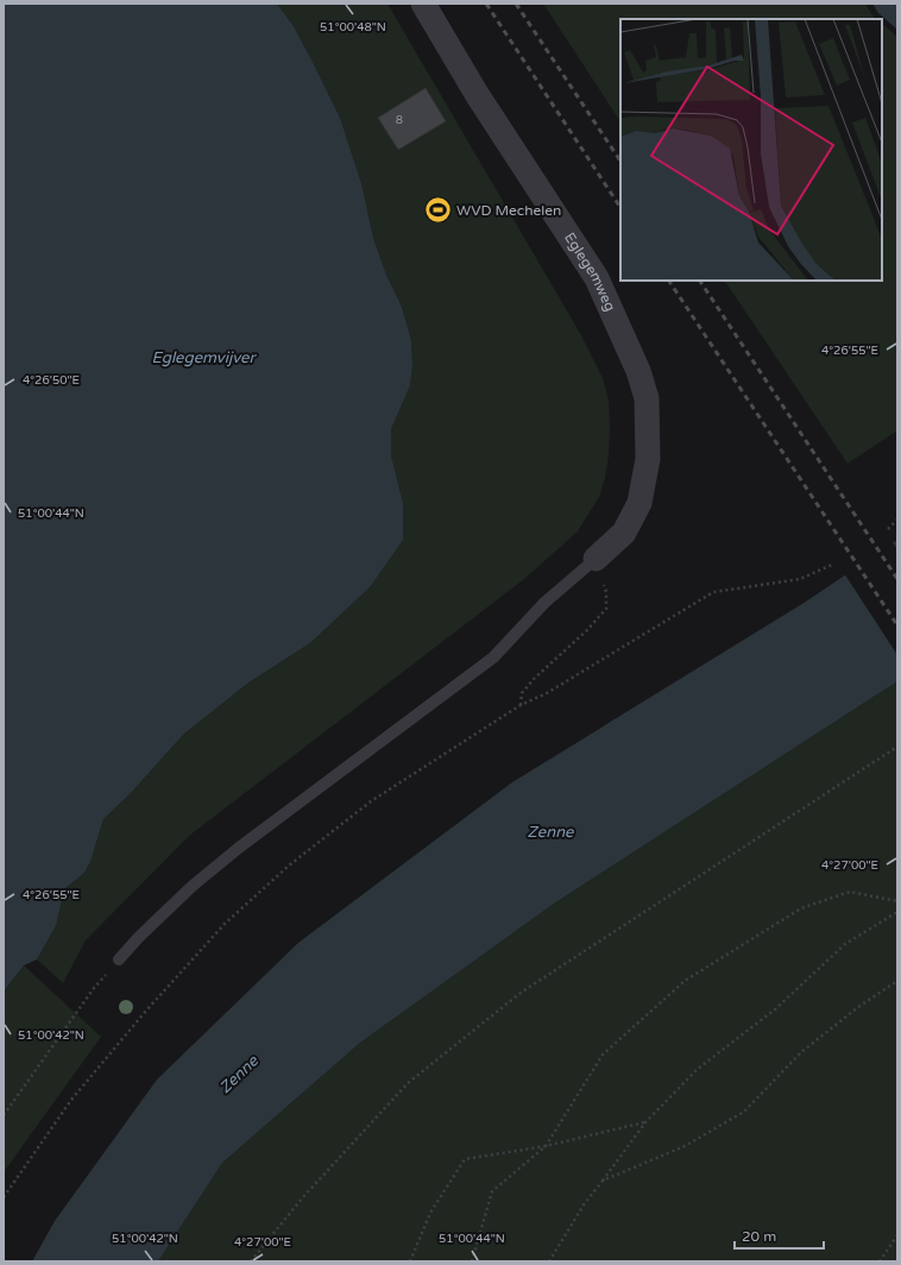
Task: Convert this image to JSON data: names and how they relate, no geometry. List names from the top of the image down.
{
  "streets": {
    "street": ["Eglegemweg"]
  },
  "water": ["Eglegemvijver", "Zenne"],
  "places": {
    "sports": ["WVD Mechelen"]
  },
  "house_numbers": ["8"],
  "scale_bar": "20 m",
  "coordinates": [
    "51°00'48\"N",
    "4°26'55\"E",
    "4°26'50\"E",
    "51°00'44\"N",
    "4°27'00\"E",
    "51°00'42\"N"
  ]
}
